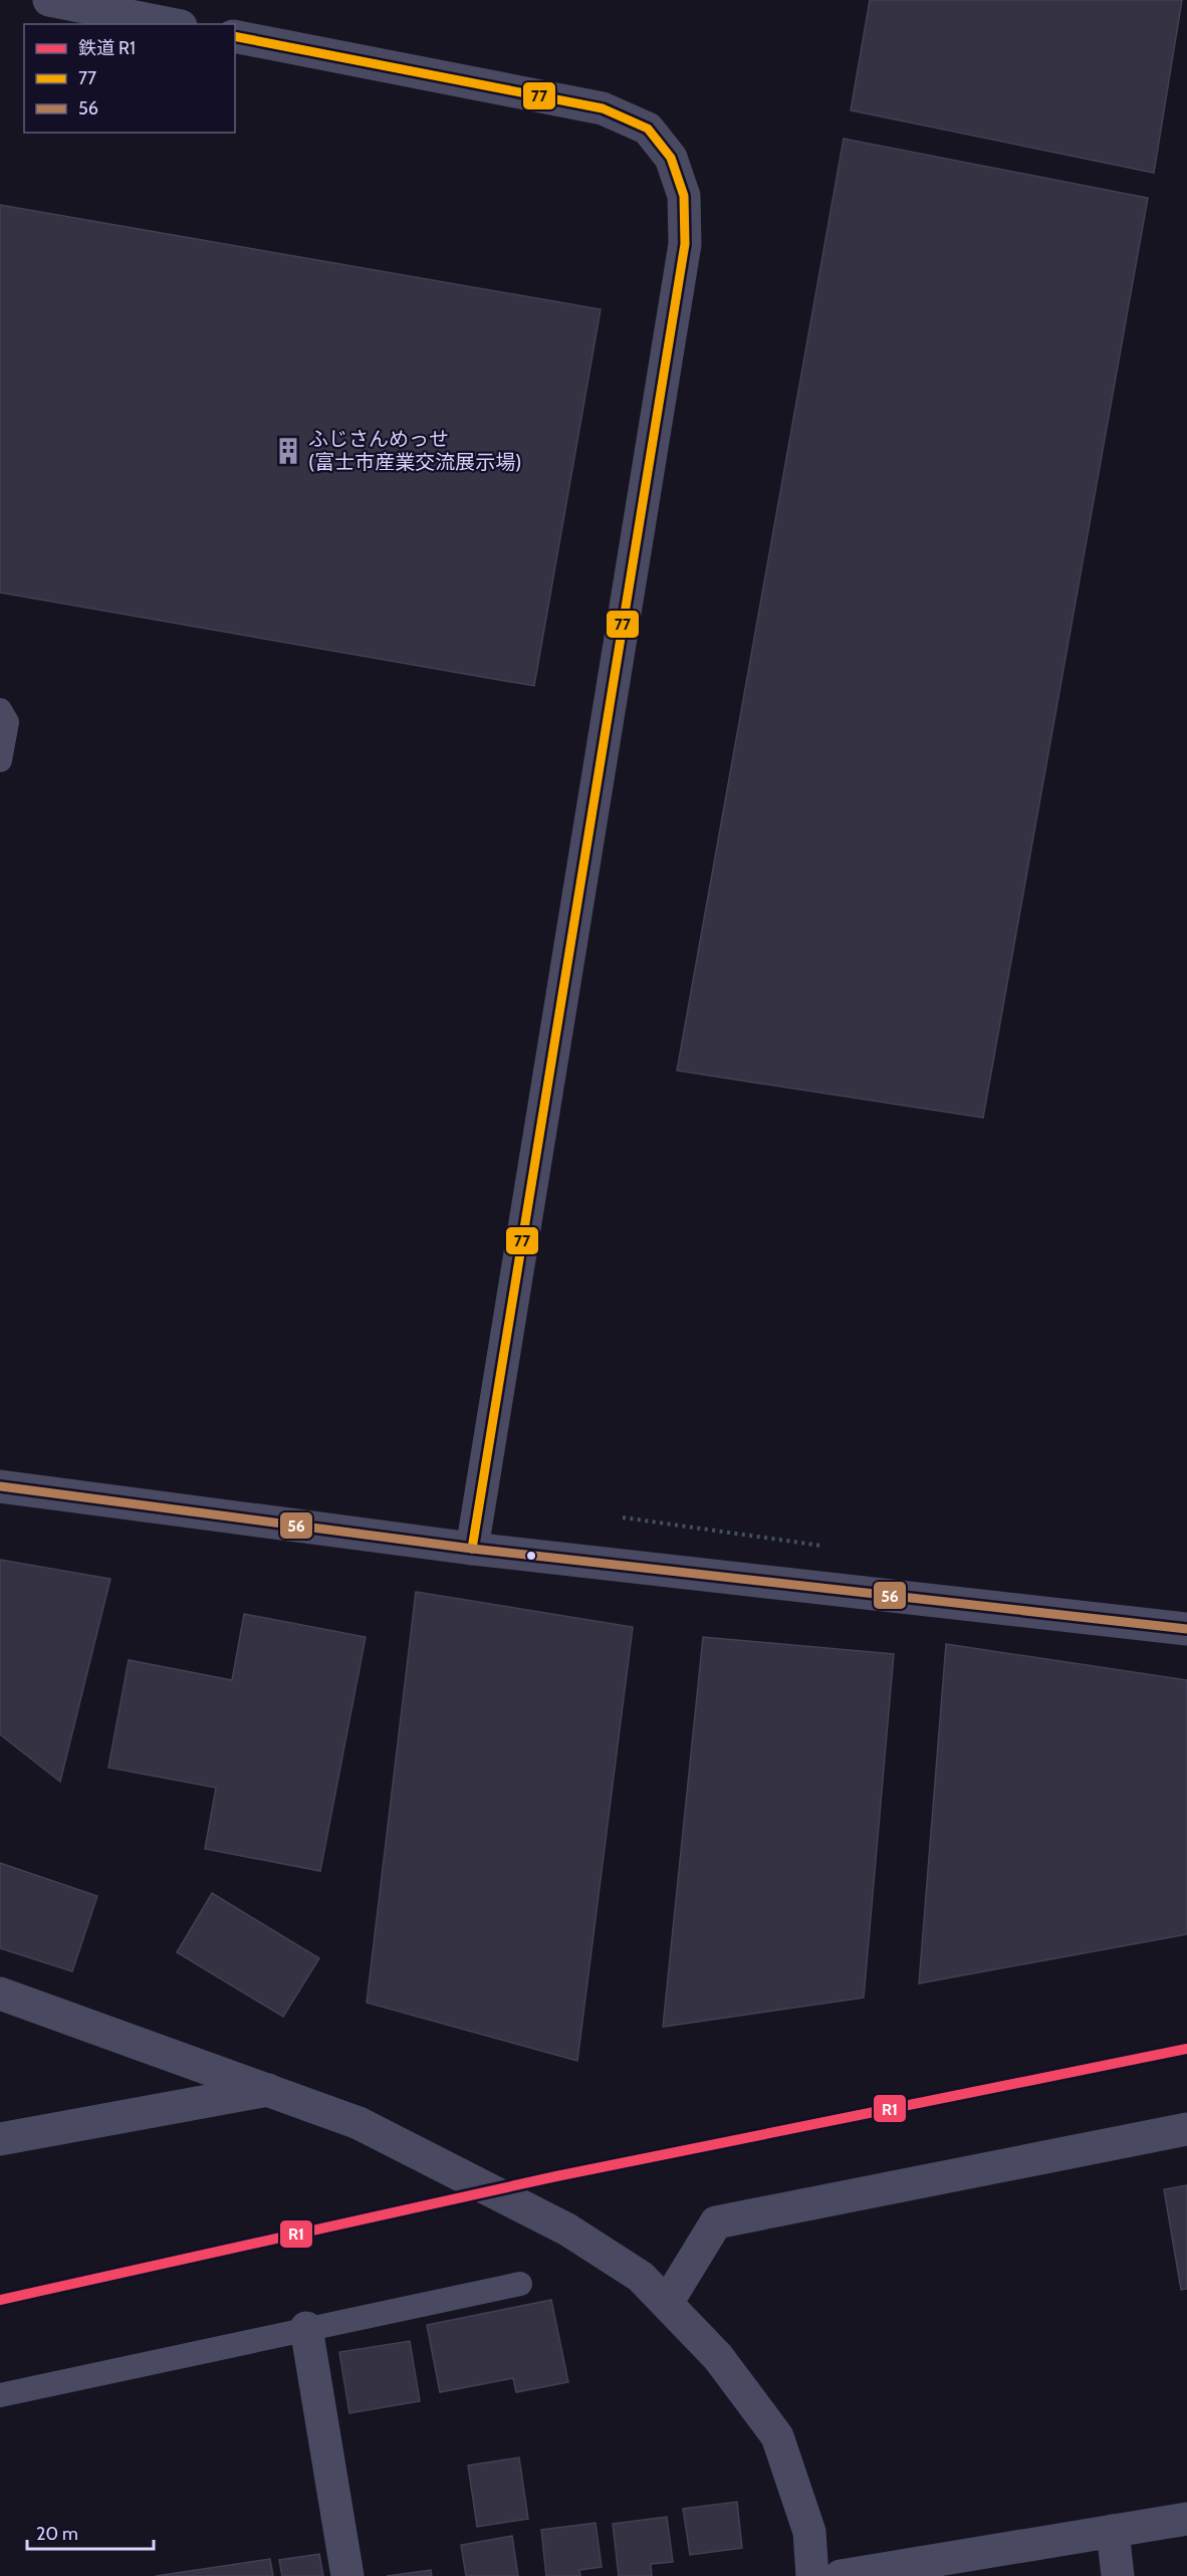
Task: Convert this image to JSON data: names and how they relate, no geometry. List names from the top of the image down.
{
  "places": {
    "building": ["ふじさんめっせ (富士市産業交流展示場)"]
  },
  "lines": ["transit line 77", "transit line 56", "rail line R1"],
  "legend": ["鉄道 R1", "77", "56"],
  "scale_bar": "20 m"
}
